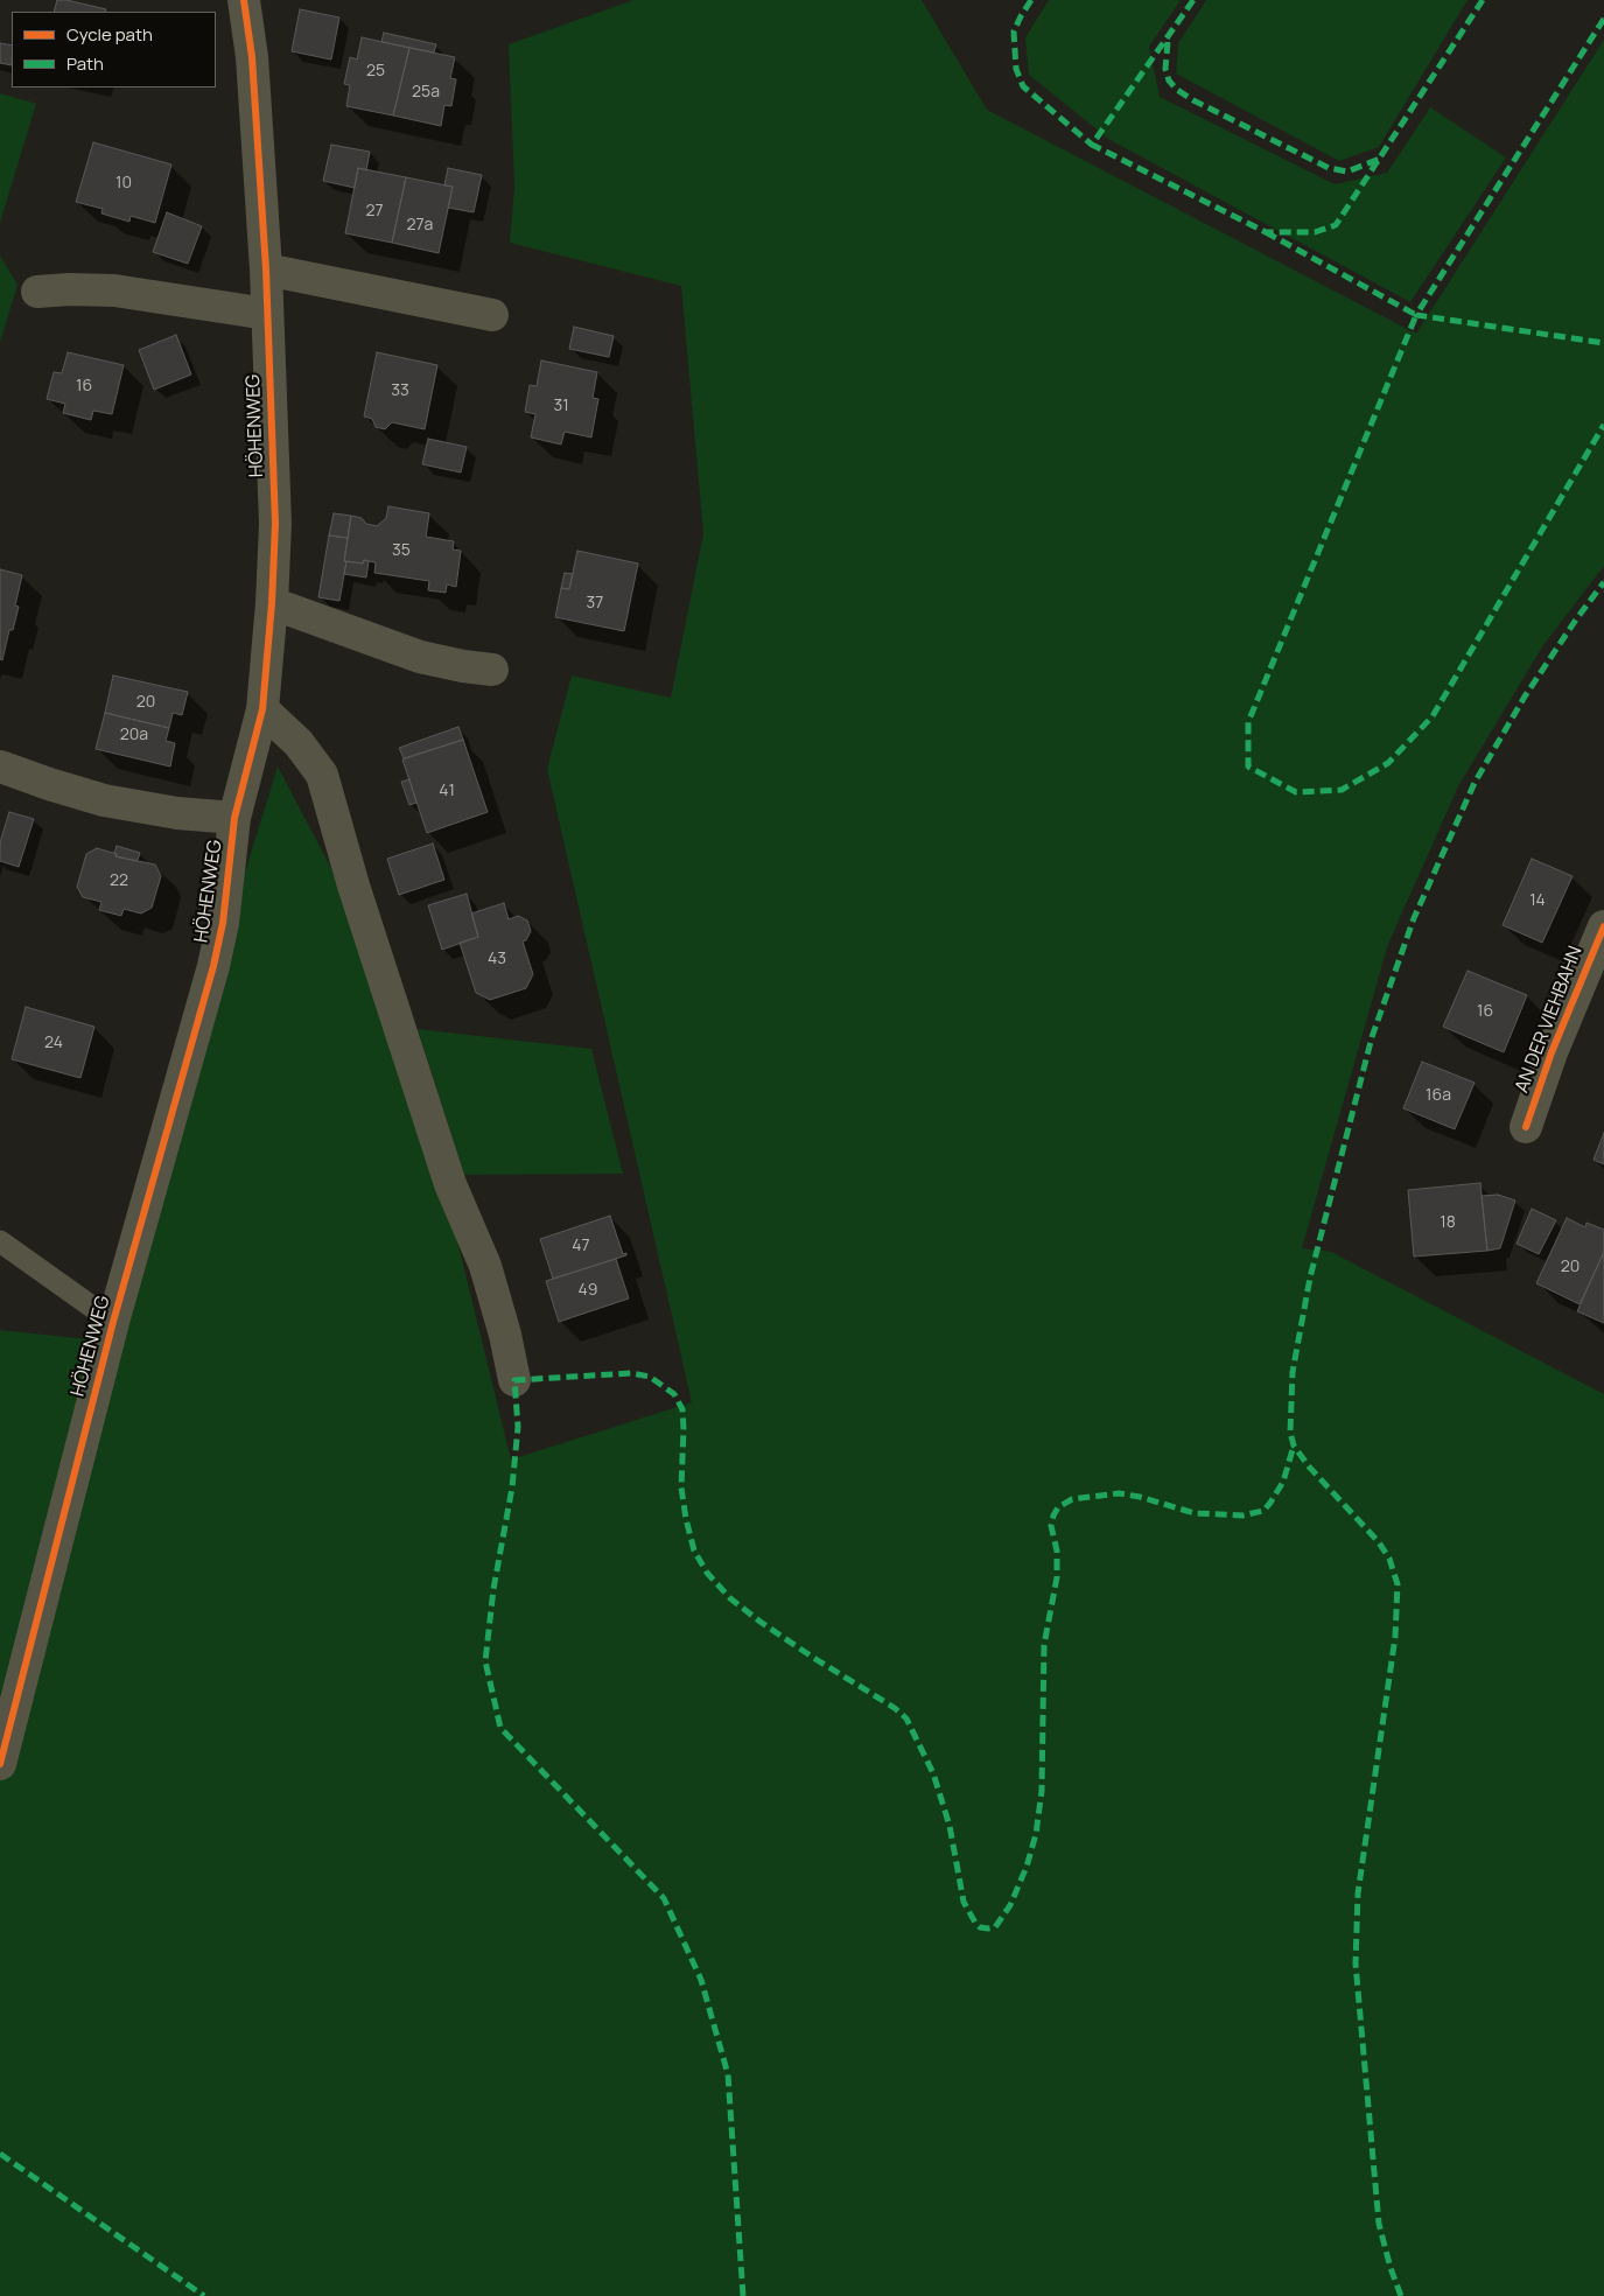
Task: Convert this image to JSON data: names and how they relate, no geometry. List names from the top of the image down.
{
  "streets": {
    "street": ["HÖHENWEG", "AN DER VIEHBAHN"]
  },
  "house_numbers": [
    "25",
    "25a",
    "10",
    "27",
    "27a",
    "16",
    "33",
    "31",
    "35",
    "37",
    "20",
    "20a",
    "41",
    "22",
    "14",
    "43",
    "16",
    "24",
    "16a",
    "18",
    "47",
    "20",
    "49"
  ],
  "legend": ["Cycle path", "Path"]
}
